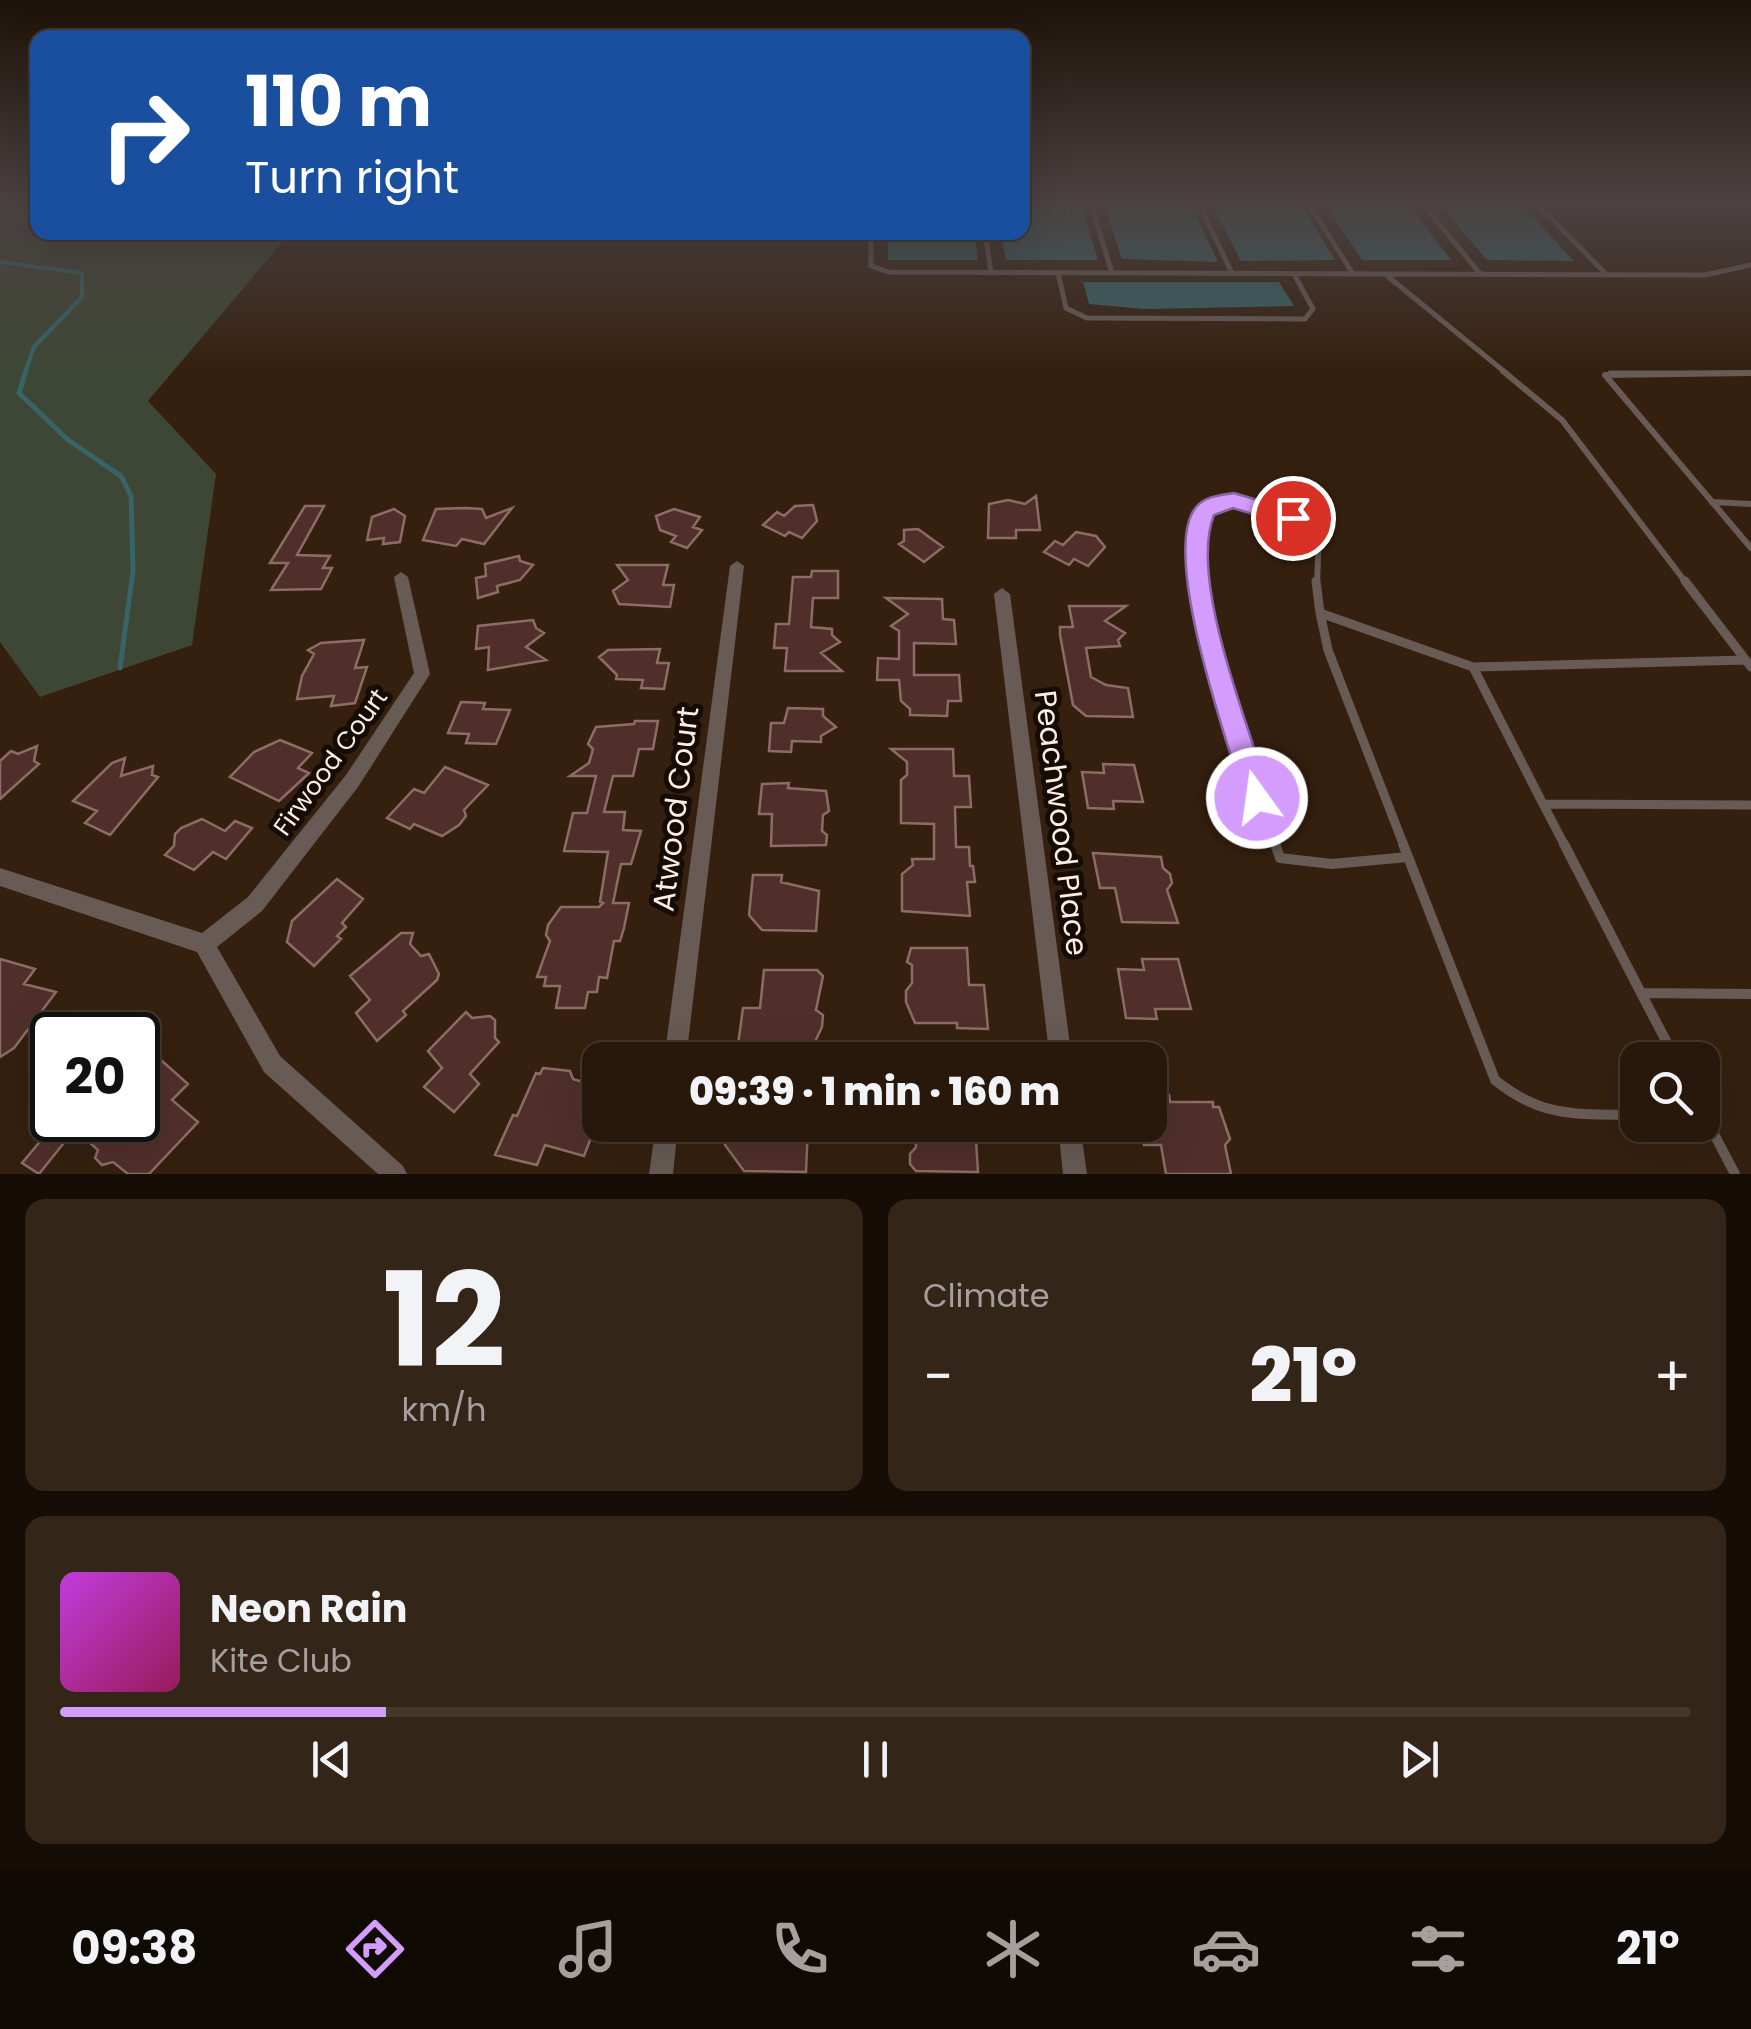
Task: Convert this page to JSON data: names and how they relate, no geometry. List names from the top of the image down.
{
  "streets": {
    "street": ["Firwood Court", "Atwood Court", "Peachwood Place"]
  },
  "page": {
    "turn": ["110 m", "Turn right"],
    "limit": "20",
    "trip": "09:39 · 1 min · 160 m",
    "tile": [
      ["12", "km/h"],
      "Climate"
    ],
    "heat": ["−", "21°", "+"],
    "song": ["Neon Rain", "Kite Club"],
    "tabs": ["09:38", "21°"]
  }
}
